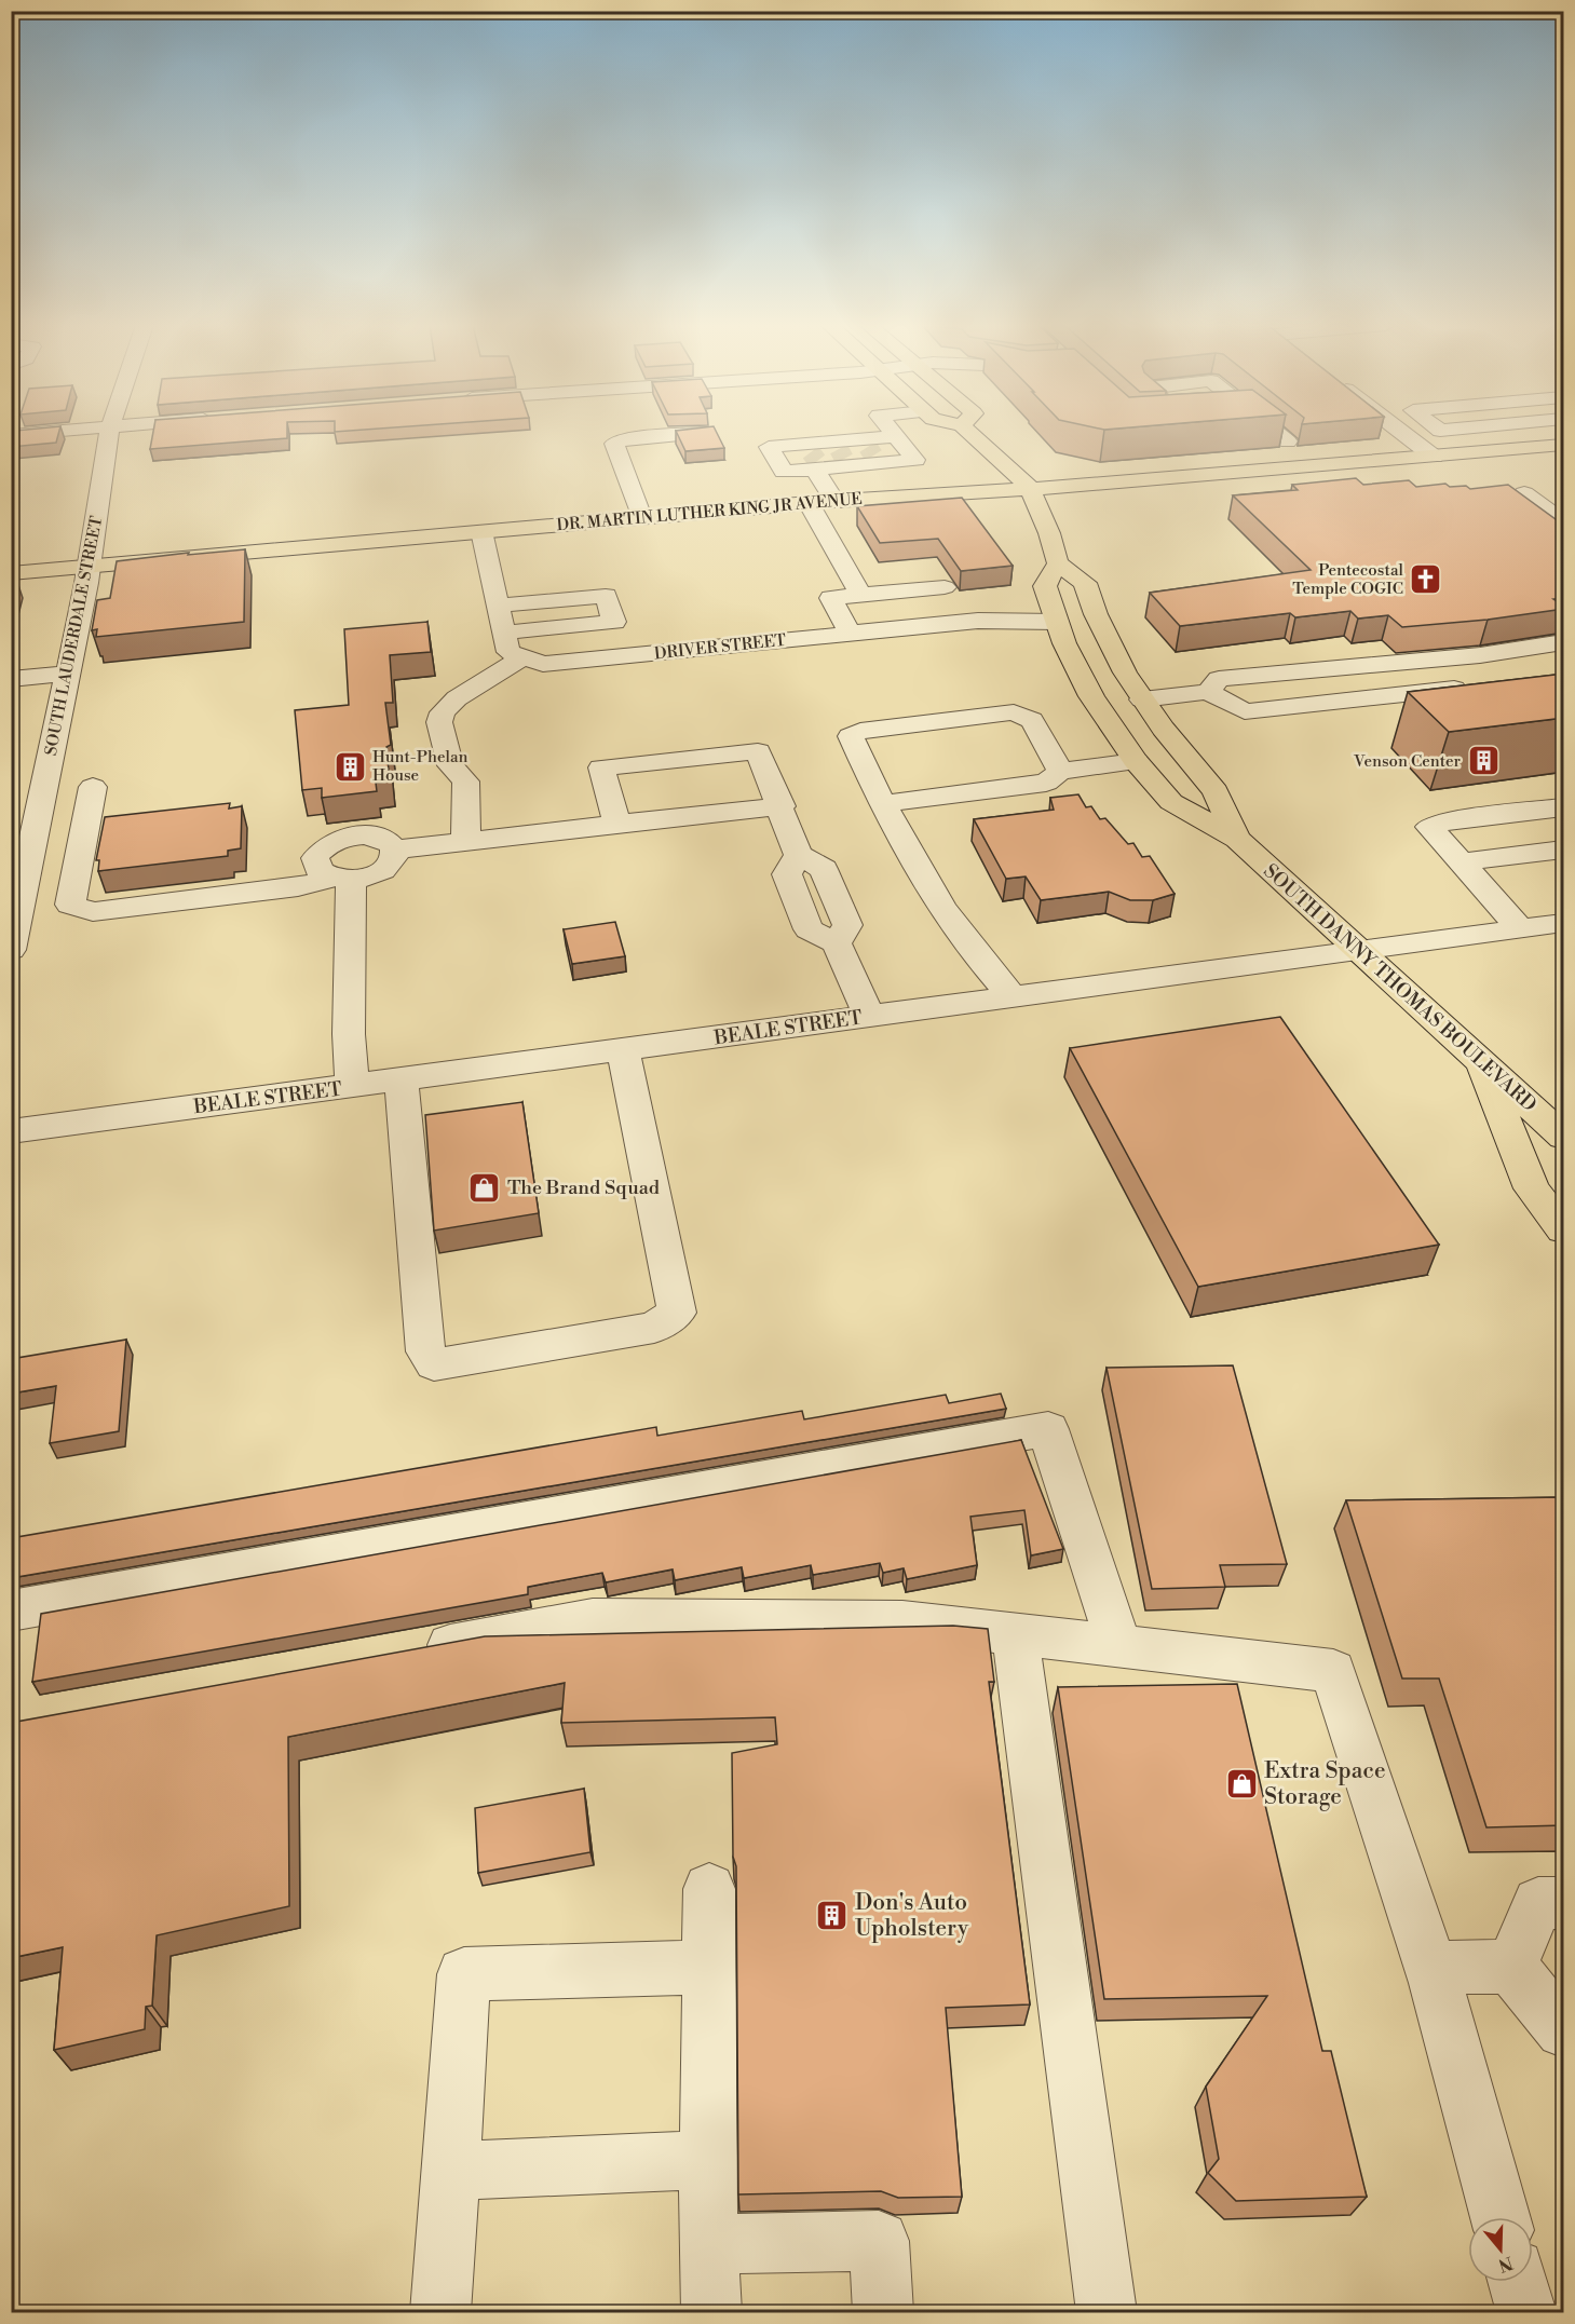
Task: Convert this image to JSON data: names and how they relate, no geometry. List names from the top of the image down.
{
  "streets": {
    "main road": ["DR. MARTIN LUTHER KING JR AVENUE", "SOUTH DANNY THOMAS BOULEVARD"],
    "street": ["SOUTH LAUDERDALE STREET", "DRIVER STREET", "BEALE STREET"]
  },
  "crossings": [
    ["DR. MARTIN LUTHER KING JR AVENUE", "SOUTH LAUDERDALE STREET"],
    ["DRIVER STREET", "SOUTH DANNY THOMAS BOULEVARD"],
    ["SOUTH DANNY THOMAS BOULEVARD", "BEALE STREET"]
  ],
  "places": {
    "church": ["Pentecostal Temple COGIC"],
    "building": ["Venson Center", "Hunt-Phelan House", "Don's Auto Upholstery"],
    "shop": ["The Brand Squad", "Extra Space Storage"]
  },
  "north": "bottom"
}
